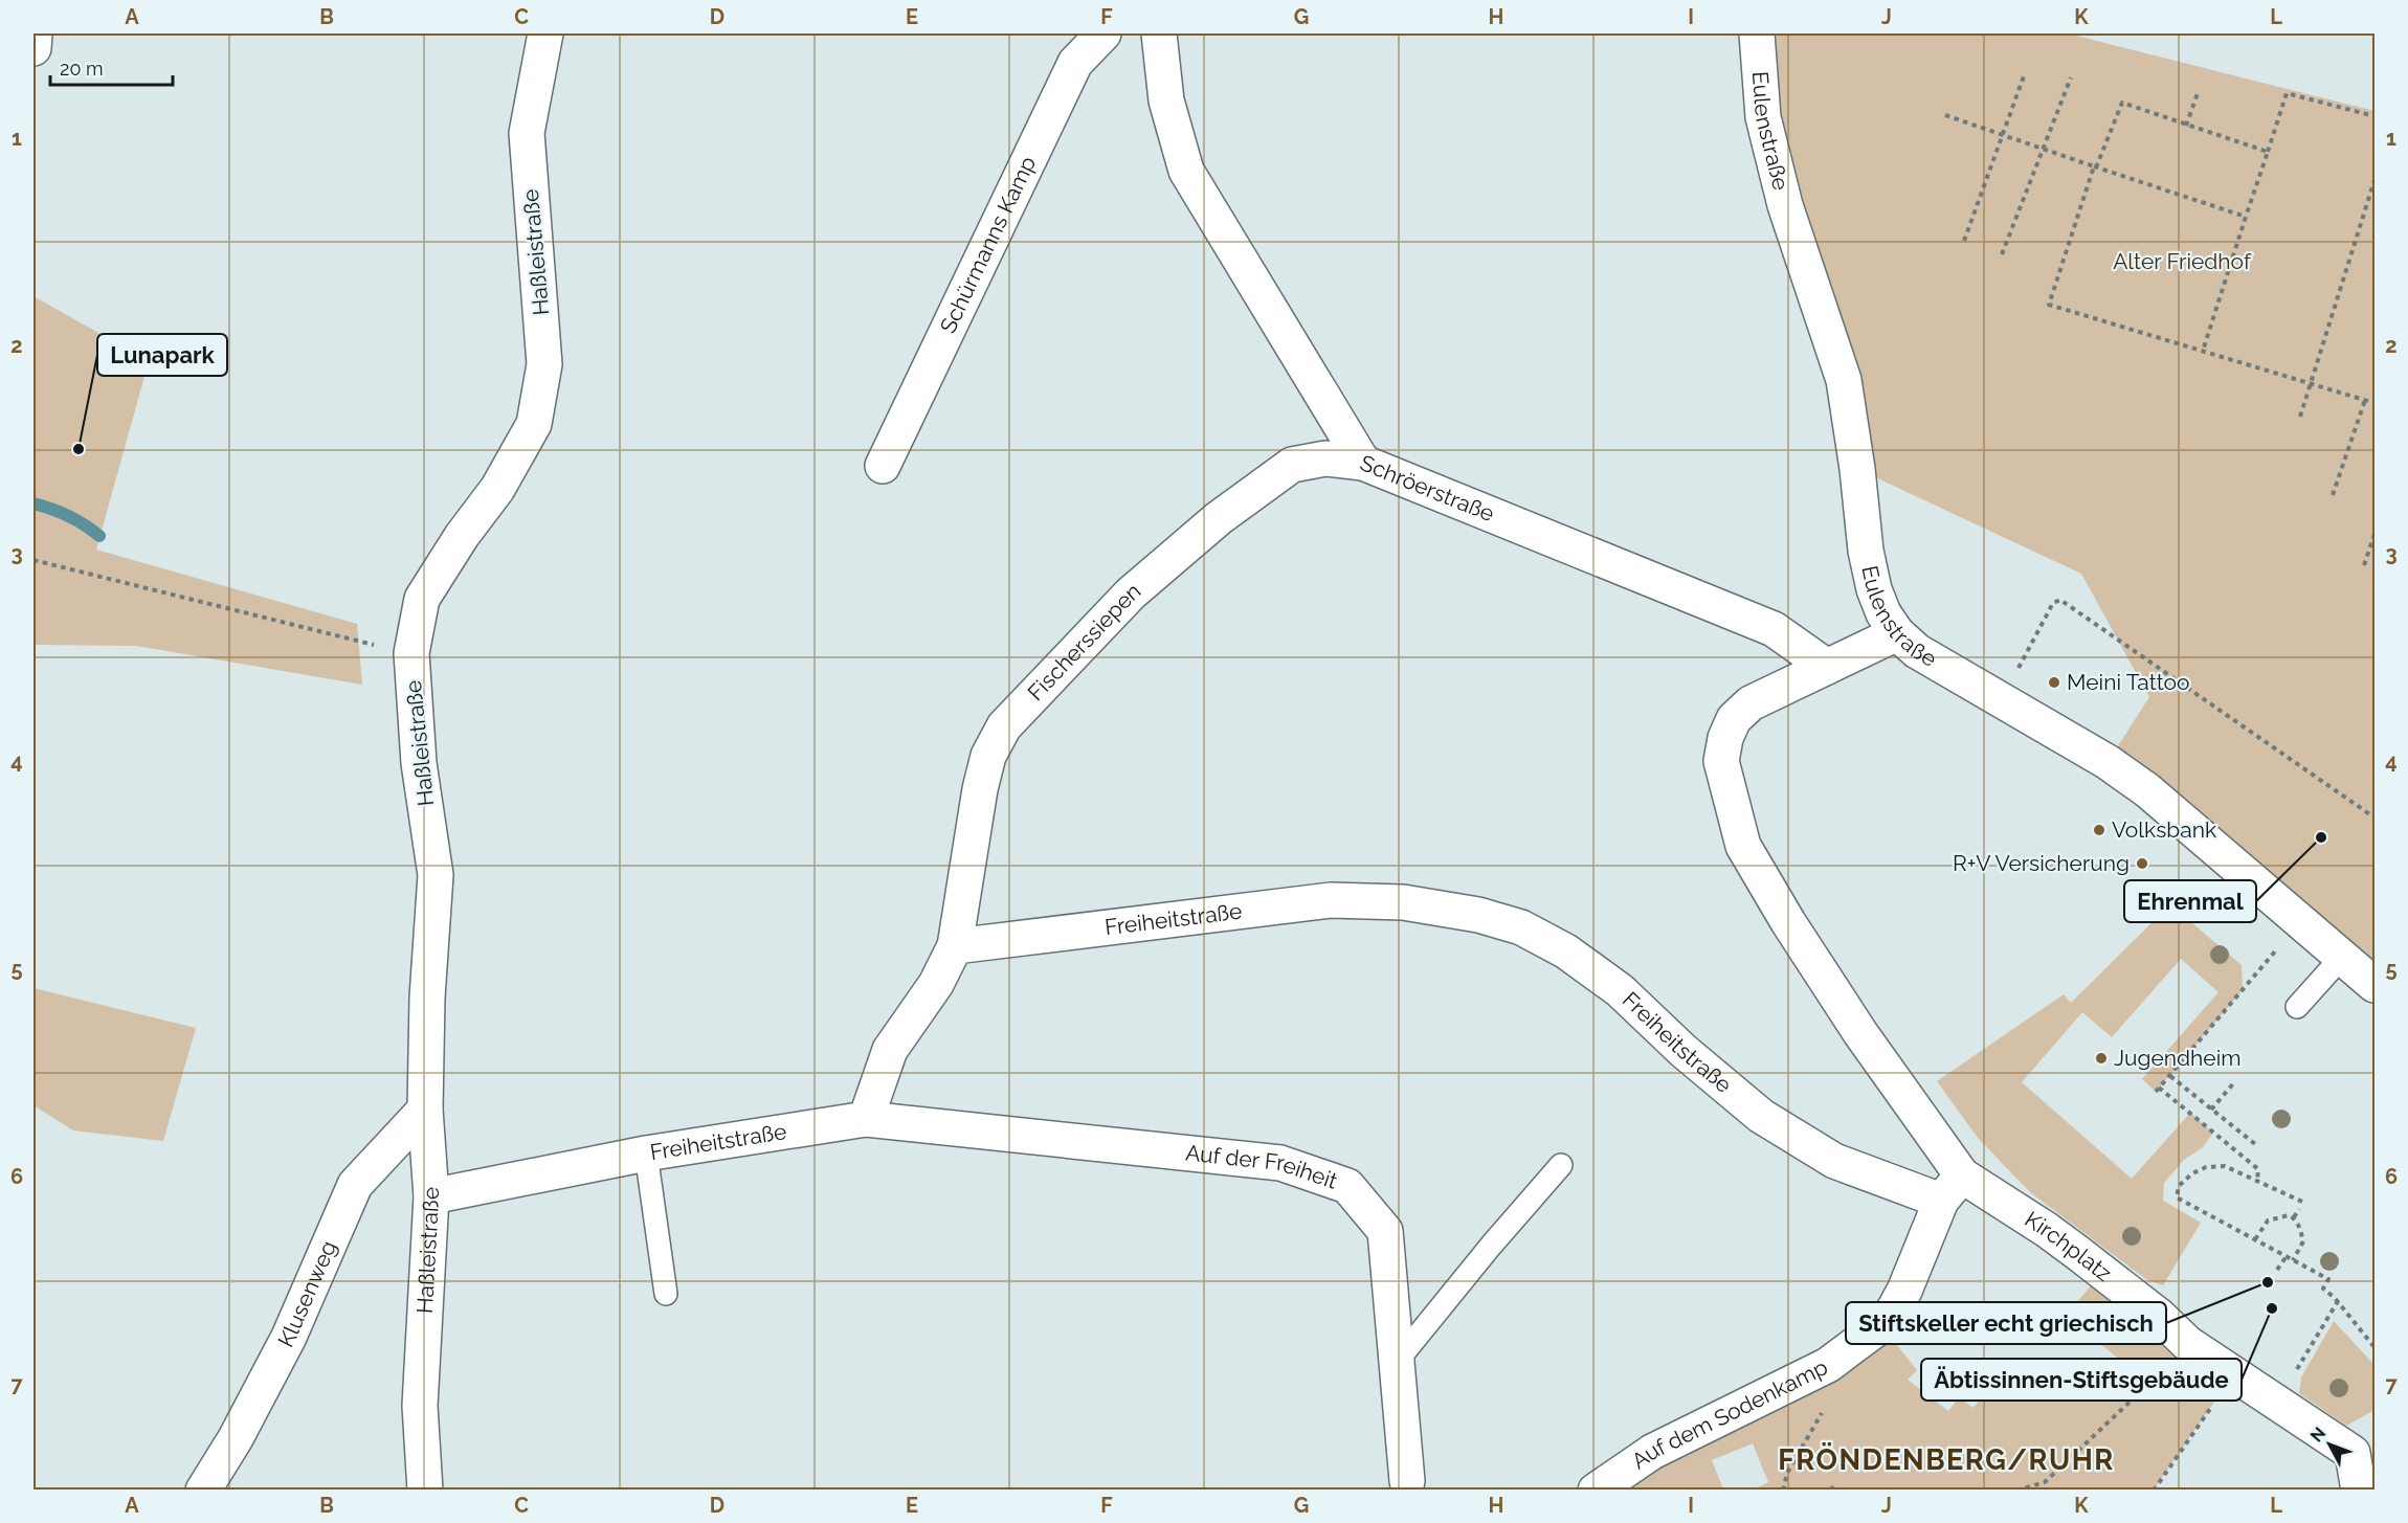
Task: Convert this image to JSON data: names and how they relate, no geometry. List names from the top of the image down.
{
  "streets": {
    "street": [
      "Eulenstraße",
      "Schürmanns Kamp",
      "Haßleistraße",
      "Schröerstraße",
      "Fischerssiepen",
      "Freiheitstraße",
      "Auf der Freiheit",
      "Kirchplatz",
      "Klusenweg",
      "Auf dem Sodenkamp"
    ]
  },
  "crossings": [
    ["Haßleistraße", "Freiheitstraße"],
    ["Haßleistraße", "Klusenweg"],
    ["Schröerstraße", "Fischerssiepen"],
    ["Fischerssiepen", "Freiheitstraße"],
    ["Freiheitstraße", "Auf der Freiheit"],
    ["Freiheitstraße", "Kirchplatz"],
    ["Freiheitstraße", "Auf dem Sodenkamp"],
    ["Kirchplatz", "Auf dem Sodenkamp"]
  ],
  "districts": ["FRÖNDENBERG/RUHR"],
  "parks": ["Alter Friedhof"],
  "places": [
    "Lunapark",
    "Meini Tattoo",
    "Volksbank",
    "Ehrenmal",
    "R+V Versicherung",
    "Jugendheim",
    "Stiftskeller echt griechisch",
    "Äbtissinnen-Stiftsgebäude"
  ],
  "scale_bar": "20 m",
  "north": "top left",
  "grid": {
    "columns": [
      "A",
      "B",
      "C",
      "D",
      "E",
      "F",
      "G",
      "H",
      "I",
      "J",
      "K",
      "L"
    ],
    "rows": [
      "1",
      "2",
      "3",
      "4",
      "5",
      "6",
      "7"
    ]
  }
}
